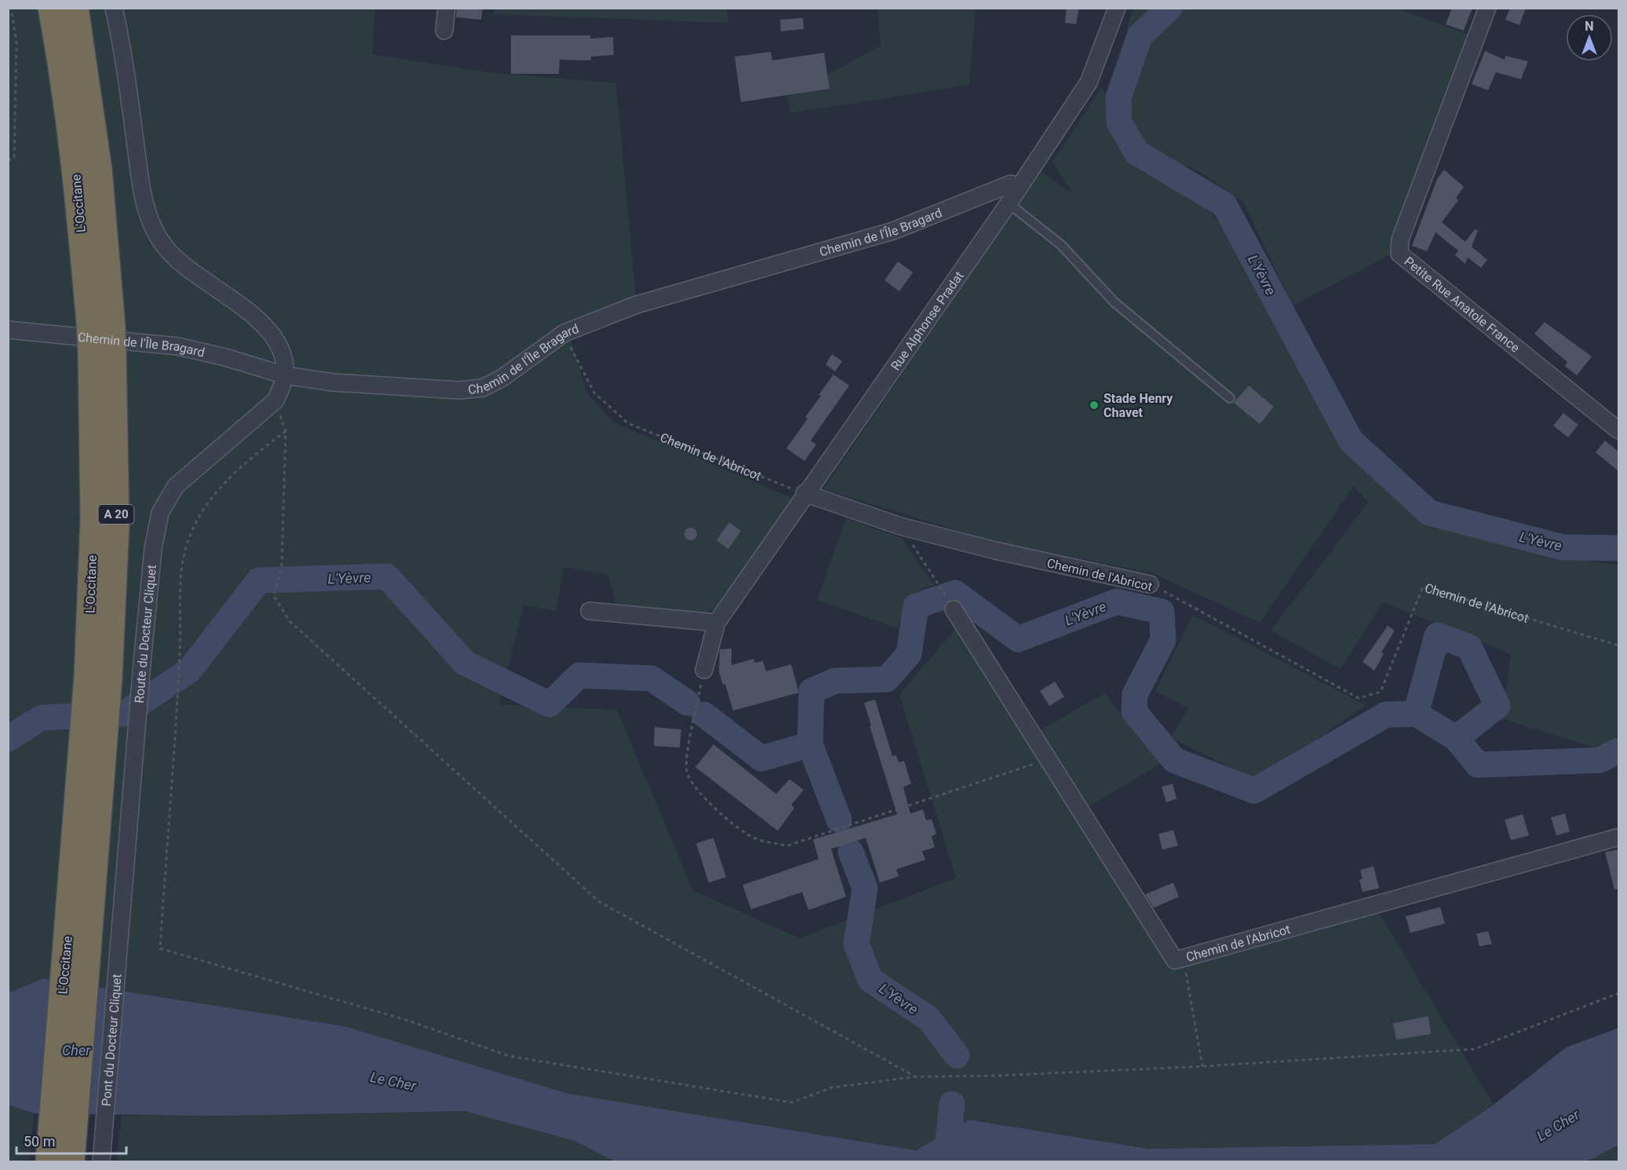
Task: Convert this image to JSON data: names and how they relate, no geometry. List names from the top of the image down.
{
  "streets": {
    "highway": ["L'Occitane", "A 20"],
    "street": [
      "Chemin de l'Île Bragard",
      "Petite Rue Anatole France",
      "Rue Alphonse Pradat",
      "Chemin de l'Abricot",
      "Route du Docteur Cliquet",
      "Pont du Docteur Cliquet"
    ]
  },
  "crossings": [
    ["Chemin de l'Île Bragard", "Rue Alphonse Pradat"],
    ["Chemin de l'Île Bragard", "Chemin de l'Abricot"],
    ["Chemin de l'Île Bragard", "Route du Docteur Cliquet"],
    ["Rue Alphonse Pradat", "Chemin de l'Abricot"],
    ["Route du Docteur Cliquet", "Pont du Docteur Cliquet"]
  ],
  "water": ["L'Yèvre", "Cher", "Le Cher"],
  "places": ["Stade Henry Chavet"],
  "scale_bar": "50 m",
  "north": "top"
}
